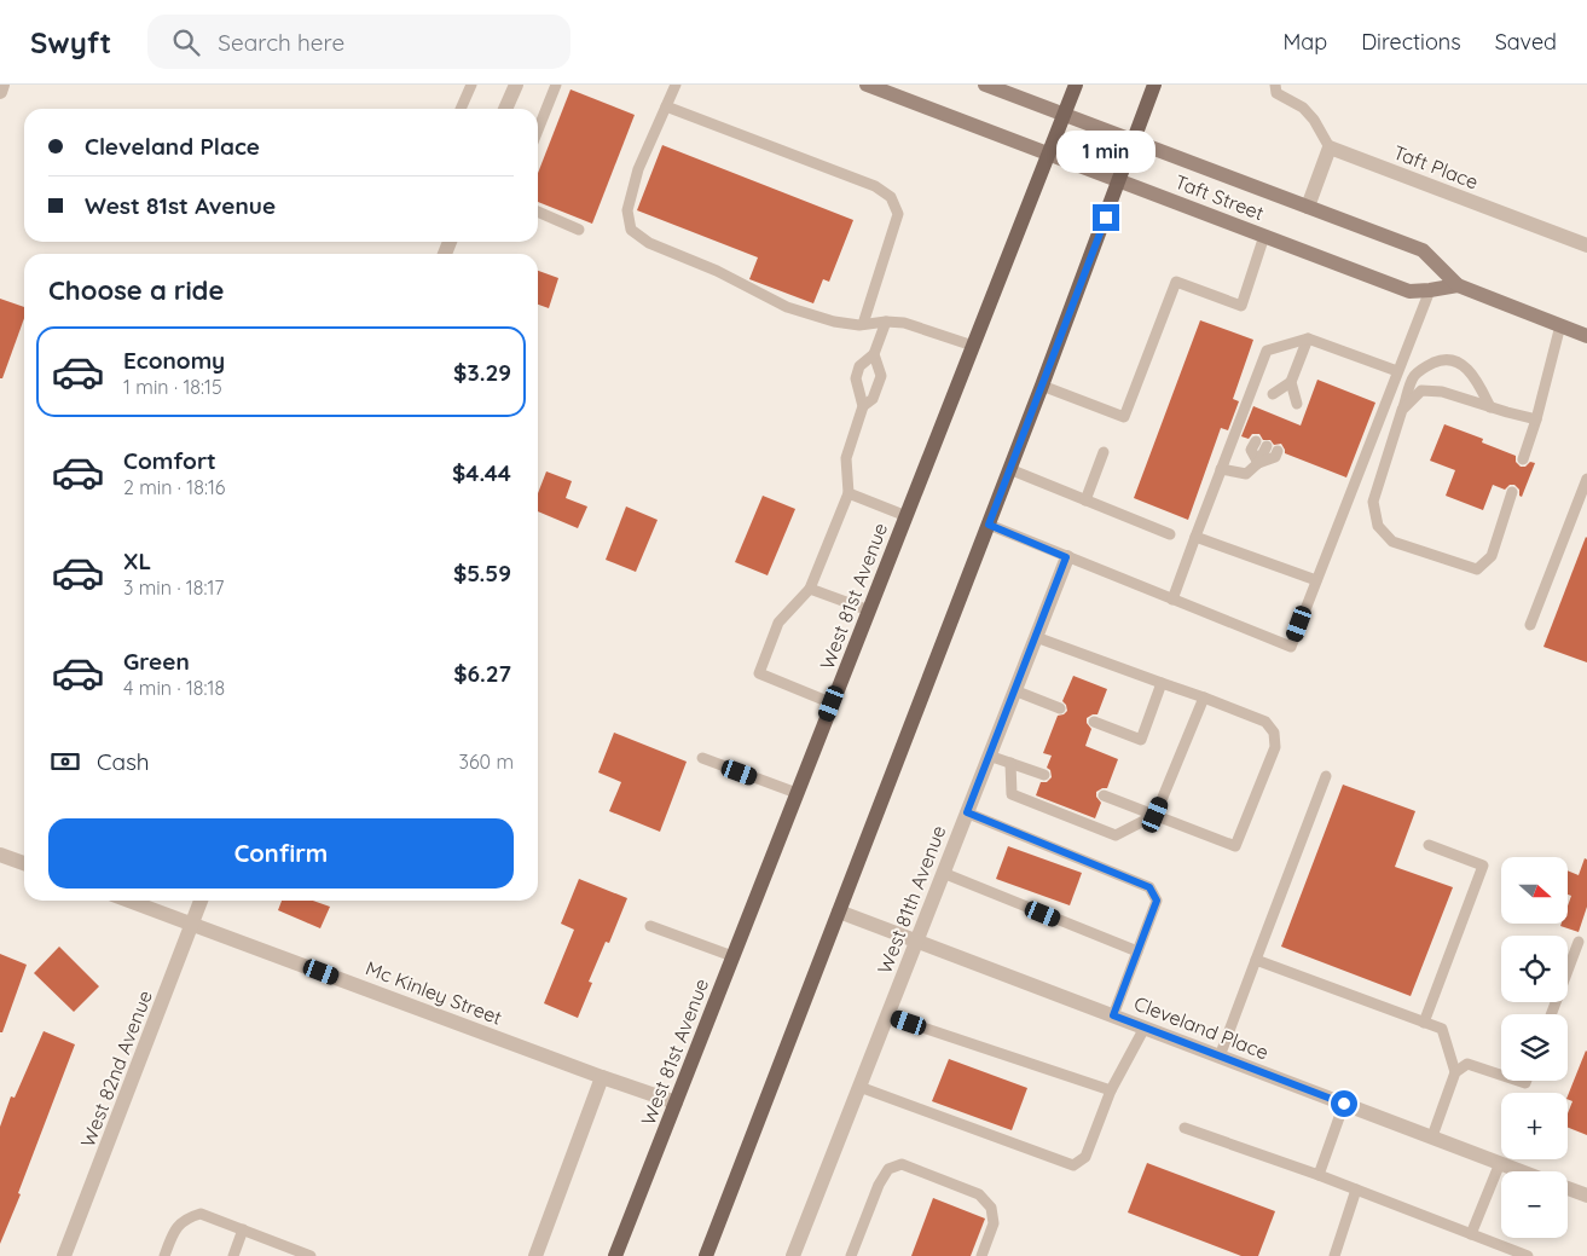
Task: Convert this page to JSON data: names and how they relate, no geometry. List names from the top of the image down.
{
  "streets": {
    "main road": ["Taft Street", "West 81st Avenue"],
    "street": [
      "Taft Place",
      "West 81th Avenue",
      "Mc Kinley Street",
      "Cleveland Place",
      "West 82nd Avenue"
    ]
  },
  "crossings": [
    ["Taft Street", "West 81st Avenue"],
    ["West 81st Avenue", "Mc Kinley Street"],
    ["West 81th Avenue", "Cleveland Place"],
    ["Mc Kinley Street", "West 82nd Avenue"]
  ],
  "north": "right",
  "page": {
    "header": "Swyft",
    "search": "Search here",
    "nav": ["Map", "Directions", "Saved"],
    "banner": ["Cleveland Place", "West 81st Avenue"],
    "bubble": "1 min",
    "heading": "Choose a ride",
    "list": [
      {
        "name": "Economy",
        "note": "1 min · 18:15",
        "value": "$3.29"
      },
      {
        "name": "Comfort",
        "note": "2 min · 18:16",
        "value": "$4.44"
      },
      {
        "name": "XL",
        "note": "3 min · 18:17",
        "value": "$5.59"
      },
      {
        "name": "Green",
        "note": "4 min · 18:18",
        "value": "$6.27"
      }
    ],
    "pay": ["Cash", "360 m"],
    "buttons": "Confirm",
    "map_buttons": ["+", "−"]
  }
}
